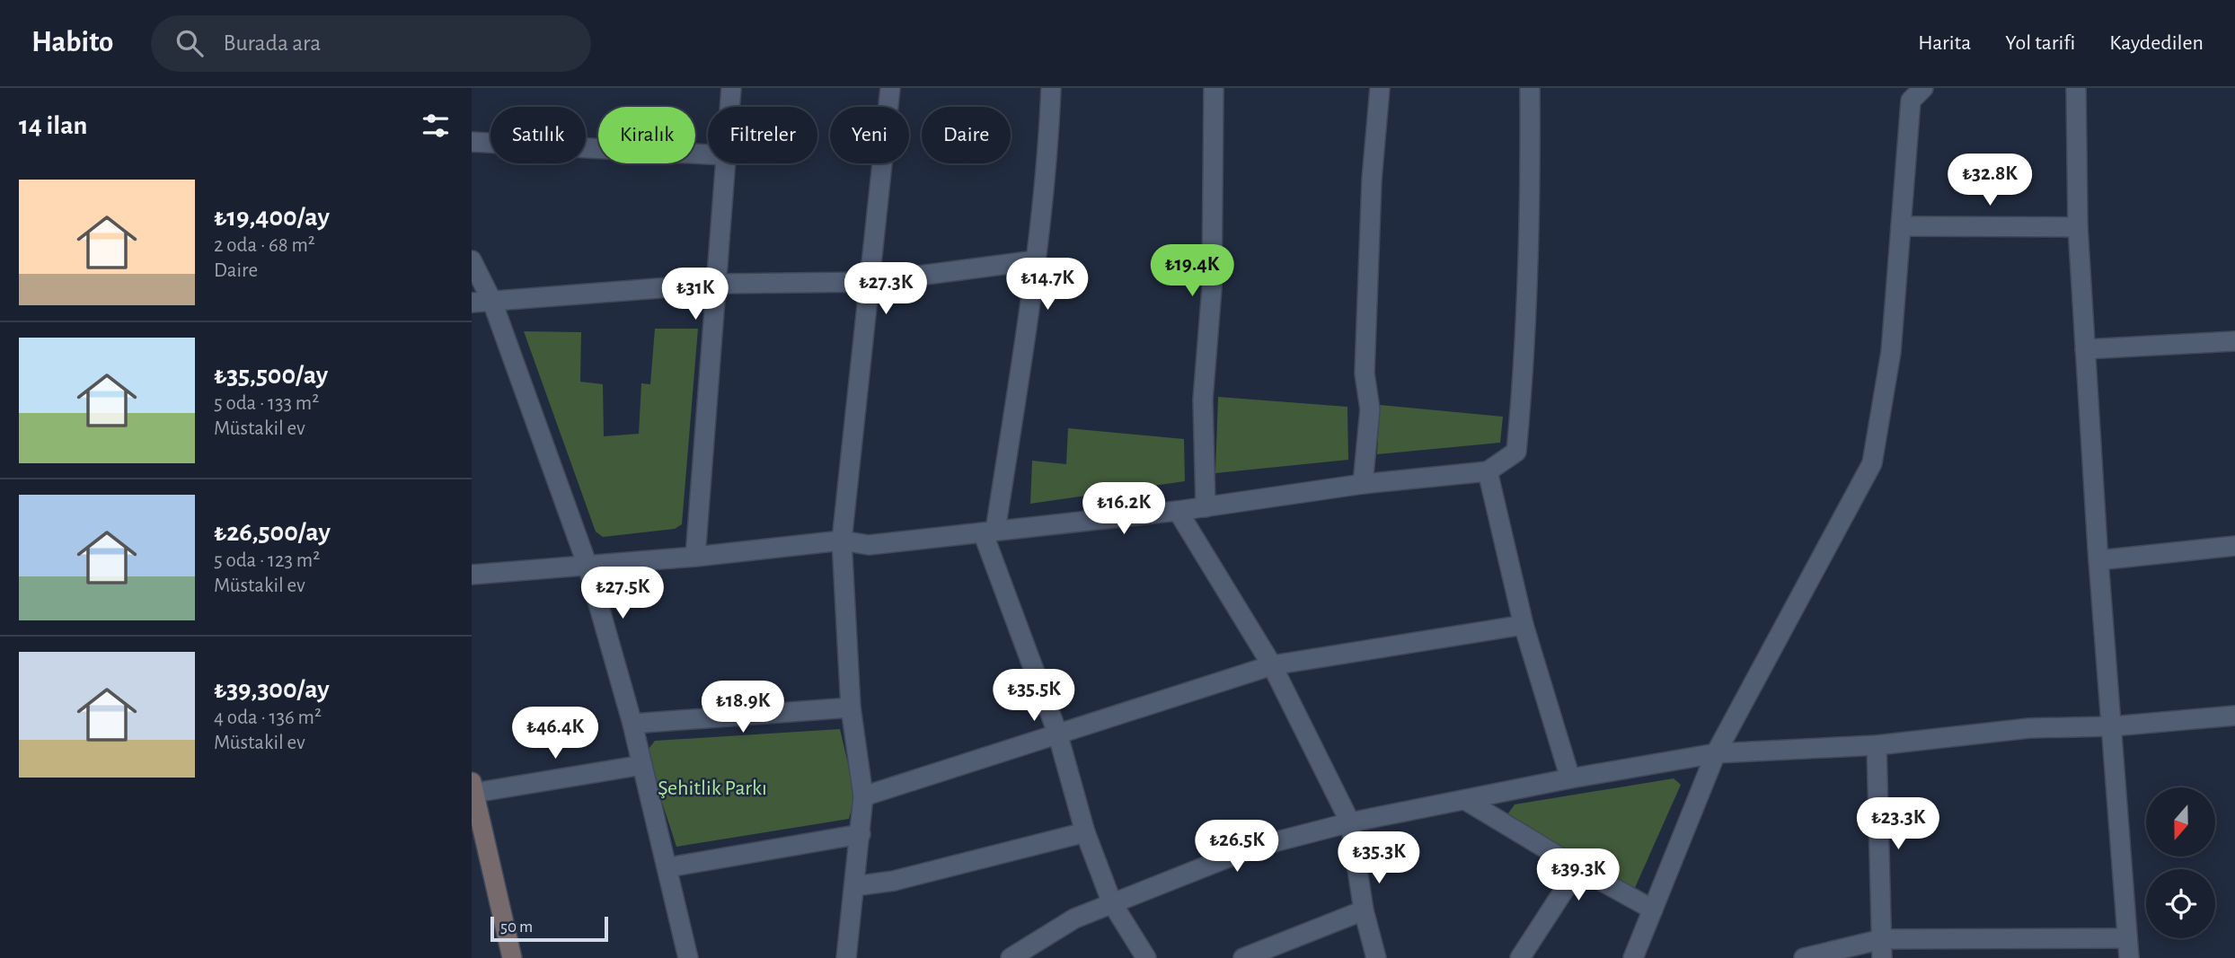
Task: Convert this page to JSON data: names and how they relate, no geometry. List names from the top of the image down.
{
  "parks": ["Şehitlik Parkı"],
  "scale_bar": "50 m",
  "north": "bottom",
  "page": {
    "header": "Habito",
    "search": "Burada ara",
    "nav": ["Harita", "Yol tarifi", "Kaydedilen"],
    "heading": "14 ilan",
    "chip": [
      "Satılık",
      "Kiralık",
      "Filtreler",
      "Yeni",
      "Daire"
    ],
    "price": [
      "₺32.8K",
      "₺19.4K",
      "₺14.7K",
      "₺27.3K",
      "₺31K",
      "₺16.2K",
      "₺27.5K",
      "₺35.5K",
      "₺18.9K",
      "₺46.4K",
      "₺23.3K",
      "₺26.5K",
      "₺35.3K",
      "₺39.3K"
    ],
    "list": [
      {
        "name": "₺19,400/ay",
        "note": "2 oda · 68 m² · Daire"
      },
      {
        "name": "₺35,500/ay",
        "note": "5 oda · 133 m² · Müstakil ev"
      },
      {
        "name": "₺26,500/ay",
        "note": "5 oda · 123 m² · Müstakil ev"
      },
      {
        "name": "₺39,300/ay",
        "note": "4 oda · 136 m² · Müstakil ev"
      }
    ],
    "scale": "50 m"
  }
}
